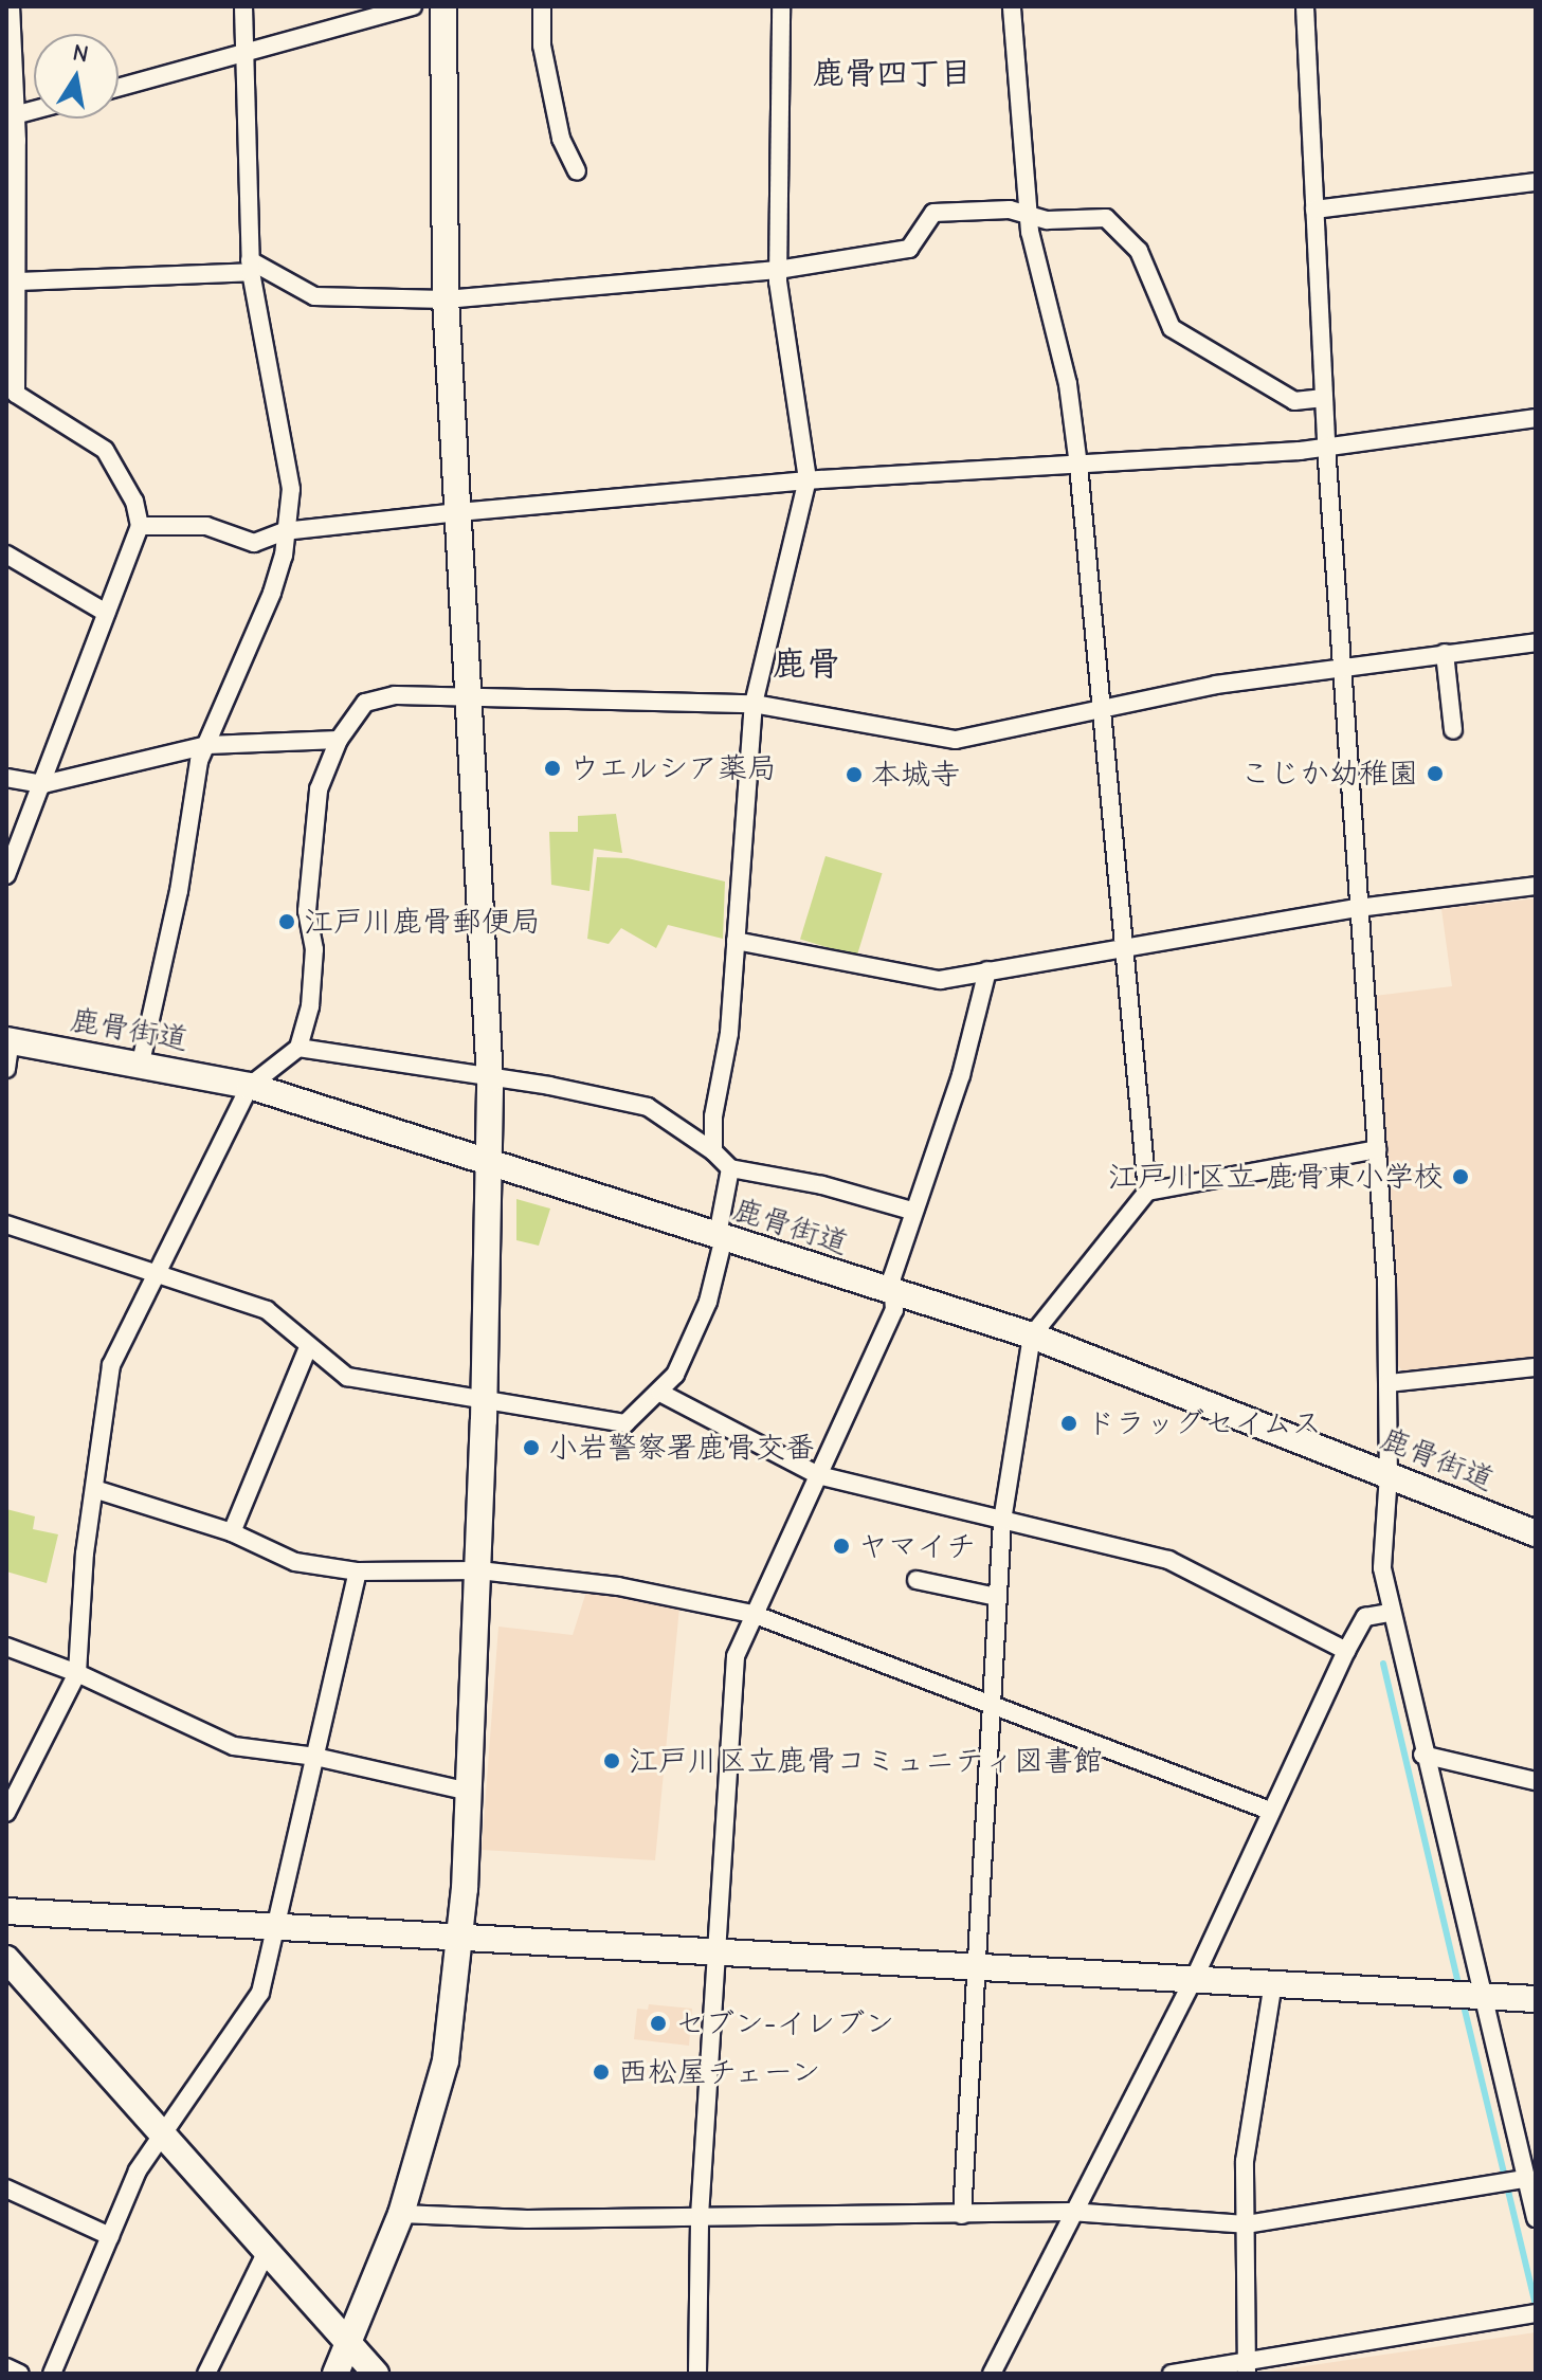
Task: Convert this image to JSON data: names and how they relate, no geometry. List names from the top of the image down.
{
  "streets": {
    "street": ["鹿骨街道"]
  },
  "districts": ["鹿骨四丁目", "鹿骨"],
  "places": [
    "ウエルシア薬局",
    "こじか幼稚園",
    "本城寺",
    "江戸川鹿骨郵便局",
    "江戸川区立 鹿骨東小学校",
    "ドラッグセイムス",
    "小岩警察署鹿骨交番",
    "ヤマイチ",
    "江戸川区立鹿骨コミュニティ図書館",
    "セブン-イレブン",
    "西松屋チェーン"
  ],
  "north": "top"
}
